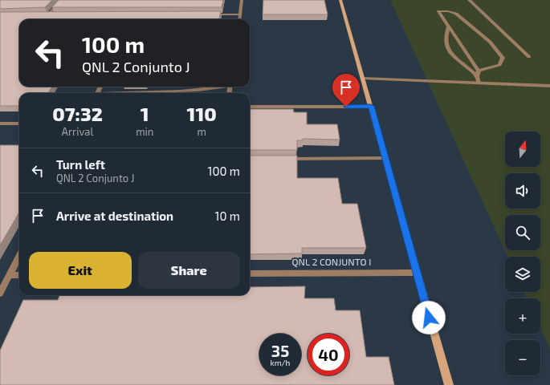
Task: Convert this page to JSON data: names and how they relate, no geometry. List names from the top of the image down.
{
  "streets": {
    "street": ["QNL 2 CONJUNTO I"]
  },
  "north": "top",
  "page": {
    "turn": ["100 m", "QNL 2 Conjunto J"],
    "eta": [
      "07:32",
      "Arrival",
      "1",
      "min",
      "110",
      "m"
    ],
    "map_buttons": ["+", "−"],
    "list": [
      {
        "name": "Turn left",
        "note": "QNL 2 Conjunto J",
        "value": "100 m"
      },
      {
        "name": "Arrive at destination",
        "value": "10 m"
      }
    ],
    "buttons": ["Exit", "Share"],
    "speed": "35 km/h",
    "limit": "40"
  }
}
